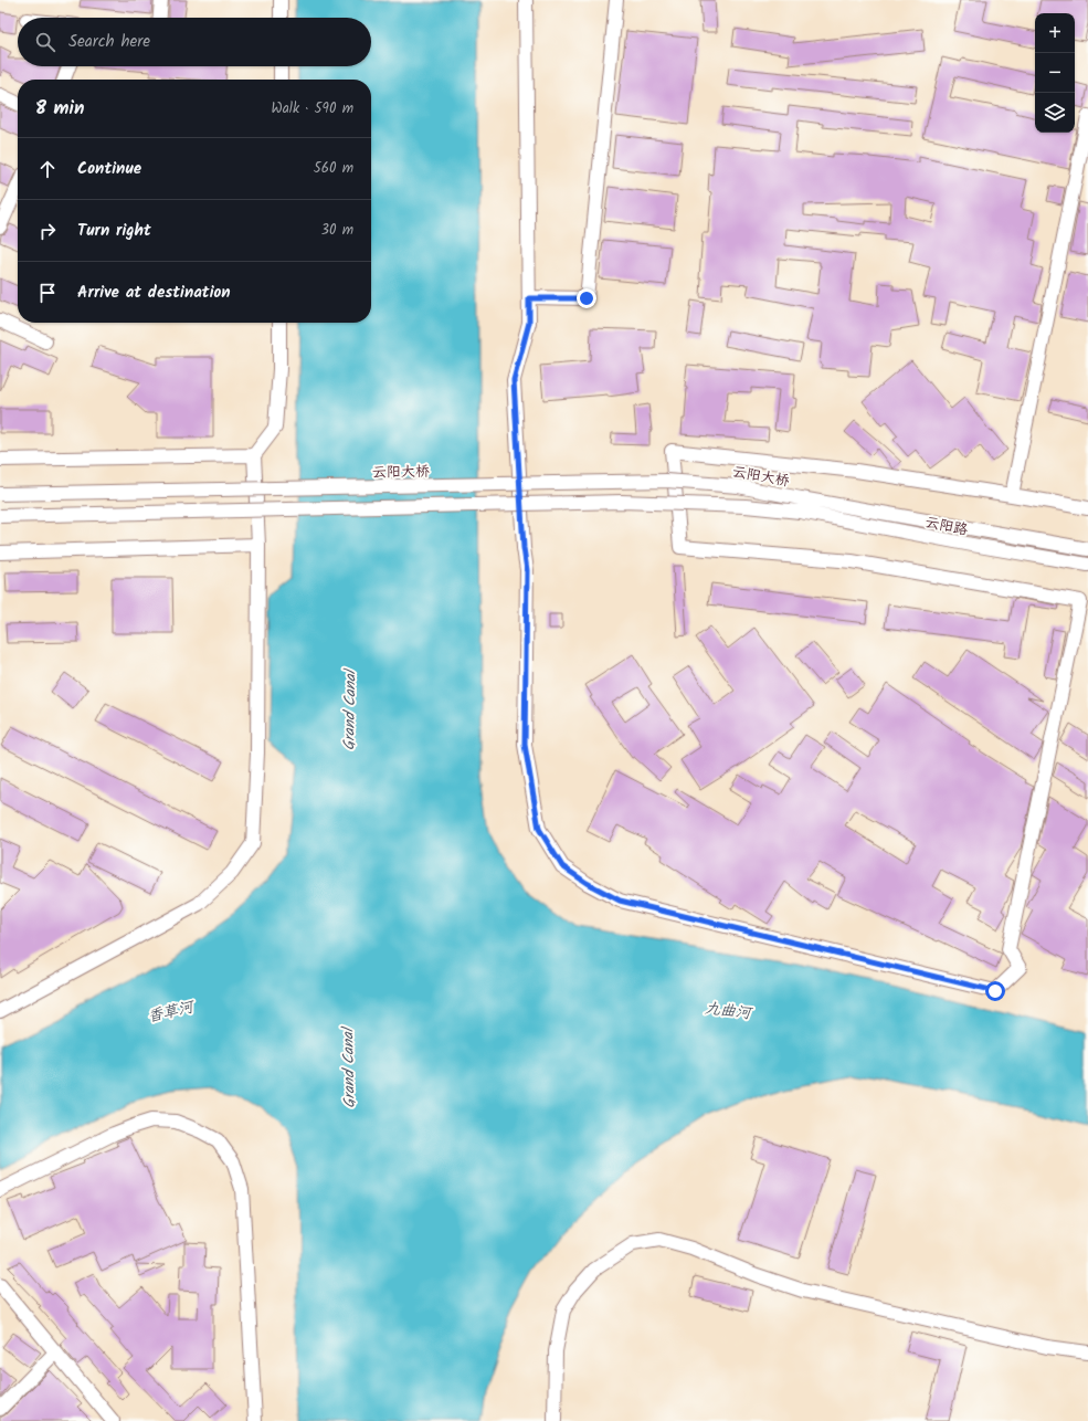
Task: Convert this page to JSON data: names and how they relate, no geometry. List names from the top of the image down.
{
  "streets": {
    "street": ["云阳大桥", "云阳路"]
  },
  "crossings": [
    ["云阳大桥", "云阳路"]
  ],
  "water": ["Grand Canal", "九曲河", "香草河"],
  "page": {
    "map_buttons": ["+", "−"],
    "search": "Search here",
    "heading": ["8 min", "Walk · 590 m"],
    "list": [
      ["Continue", "560 m"],
      ["Turn right", "30 m"],
      "Arrive at destination"
    ]
  }
}
